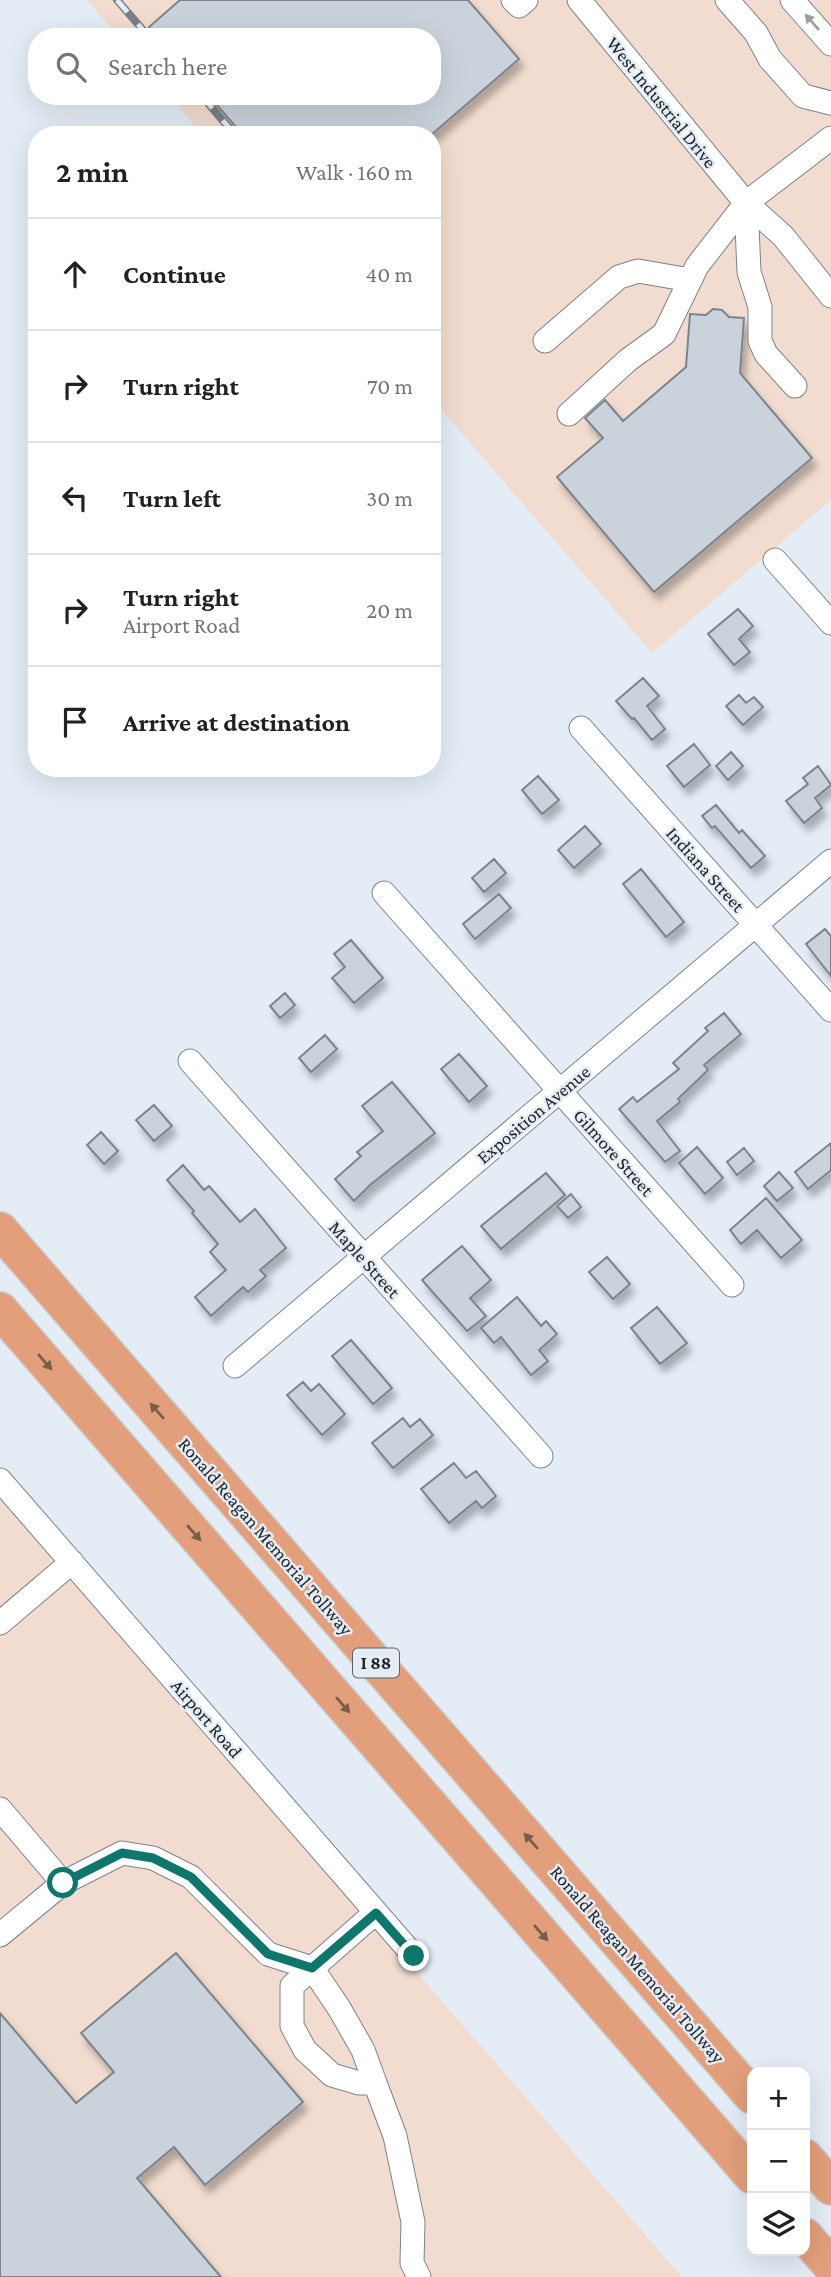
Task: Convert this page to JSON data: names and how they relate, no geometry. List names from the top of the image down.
{
  "streets": {
    "highway": ["Ronald Reagan Memorial Tollway", "I 88"],
    "street": [
      "West Industrial Drive",
      "Indiana Street",
      "Exposition Avenue",
      "Gilmore Street",
      "Maple Street",
      "Airport Road"
    ]
  },
  "crossings": [
    ["Indiana Street", "Exposition Avenue"],
    ["Exposition Avenue", "Gilmore Street"],
    ["Exposition Avenue", "Maple Street"]
  ],
  "page": {
    "search": "Search here",
    "heading": ["2 min", "Walk · 160 m"],
    "list": [
      ["Continue", "40 m"],
      ["Turn right", "70 m"],
      ["Turn left", "30 m"],
      ["Turn right", "Airport Road", "20 m"],
      "Arrive at destination"
    ],
    "map_buttons": ["+", "−"]
  }
}
